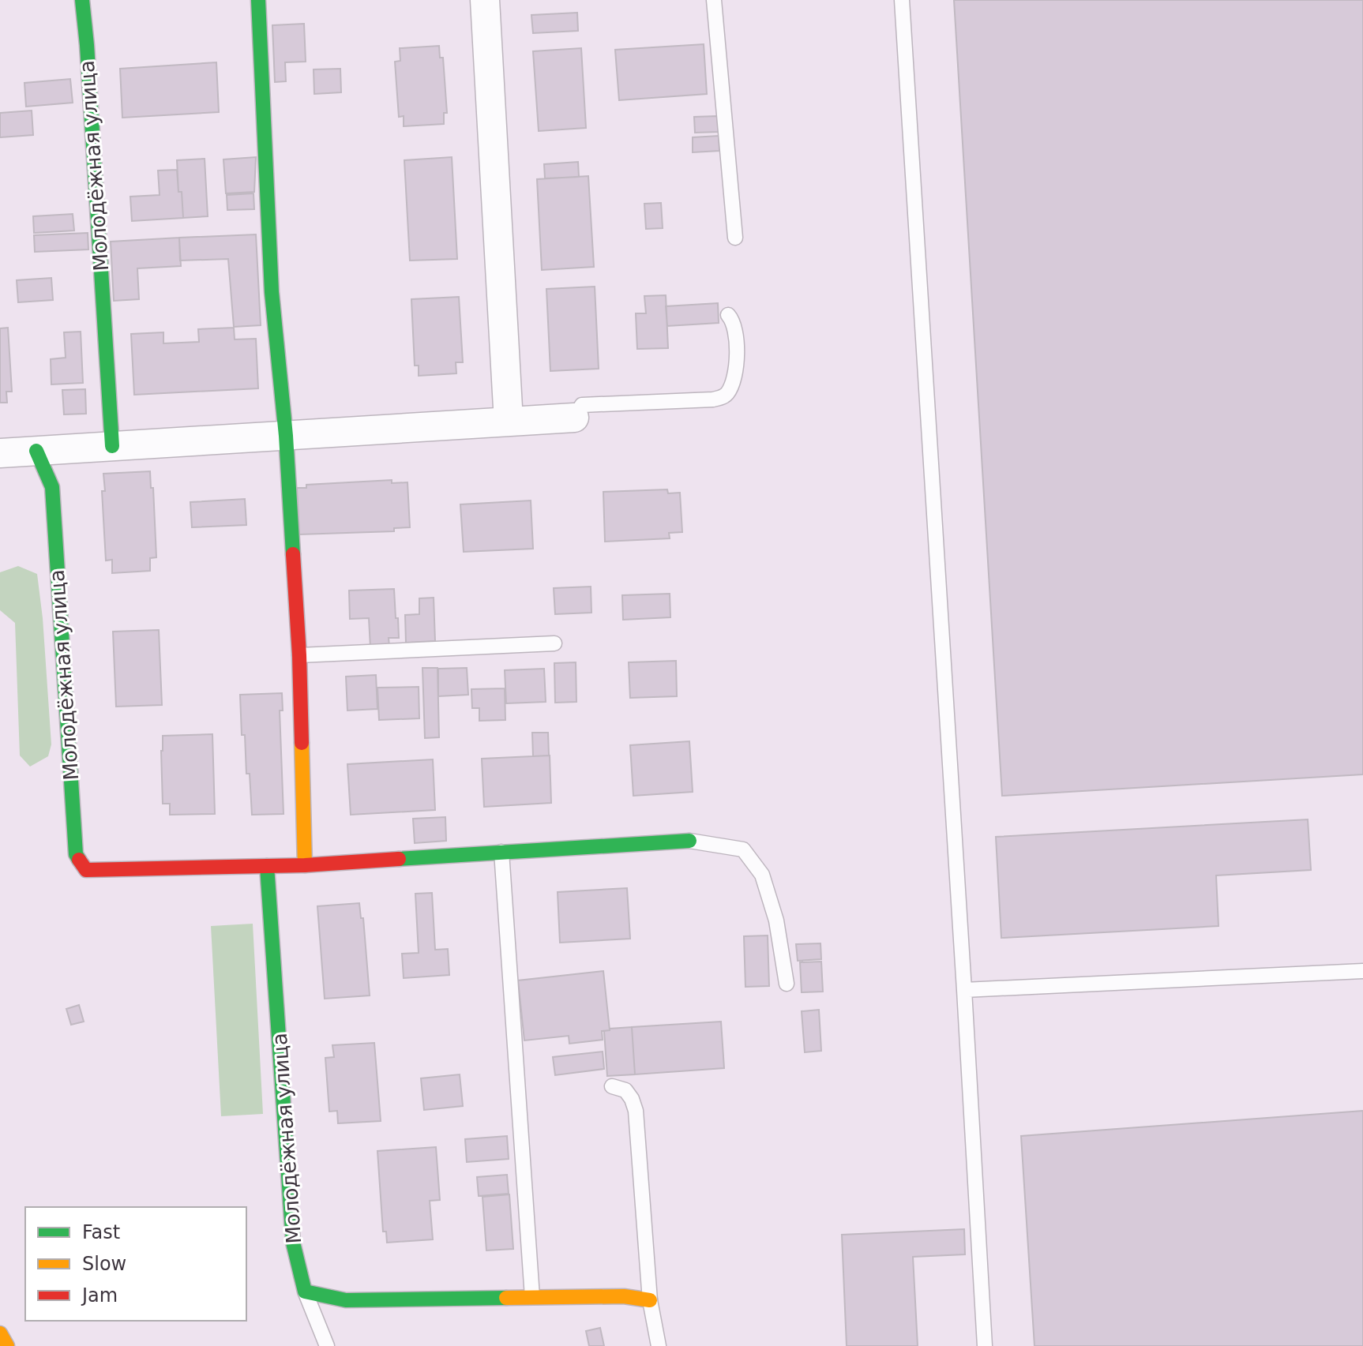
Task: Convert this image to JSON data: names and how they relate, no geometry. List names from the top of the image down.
{
  "streets": {
    "main road": ["Молодёжная улица"]
  },
  "legend": ["Fast", "Slow", "Jam"]
}
